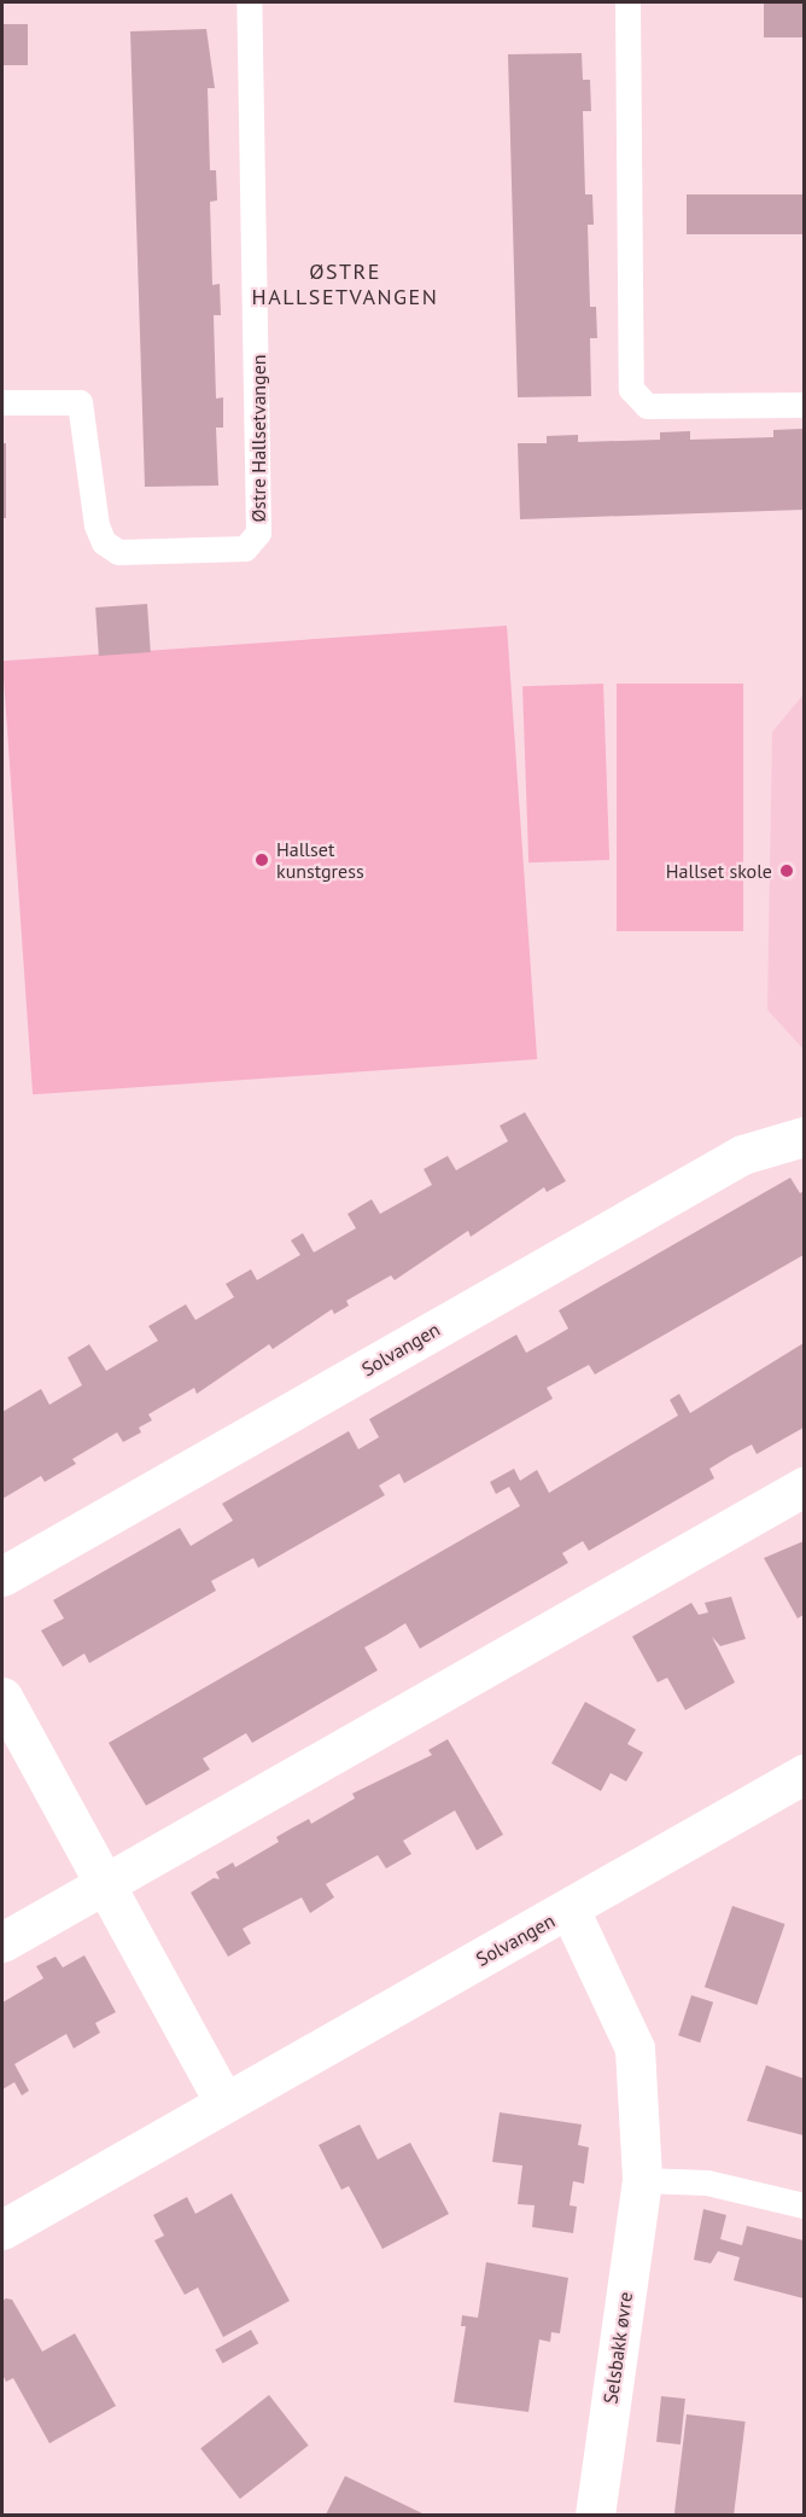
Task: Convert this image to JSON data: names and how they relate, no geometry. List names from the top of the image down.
{
  "streets": {
    "street": ["Solvangen", "Selsbakk øvre"],
    "lane": ["Østre Hallsetvangen"]
  },
  "crossings": [
    ["Solvangen", "Selsbakk øvre"]
  ],
  "districts": ["ØSTRE HALLSETVANGEN"],
  "places": ["Hallset kunstgress", "Hallset skole"]
}
